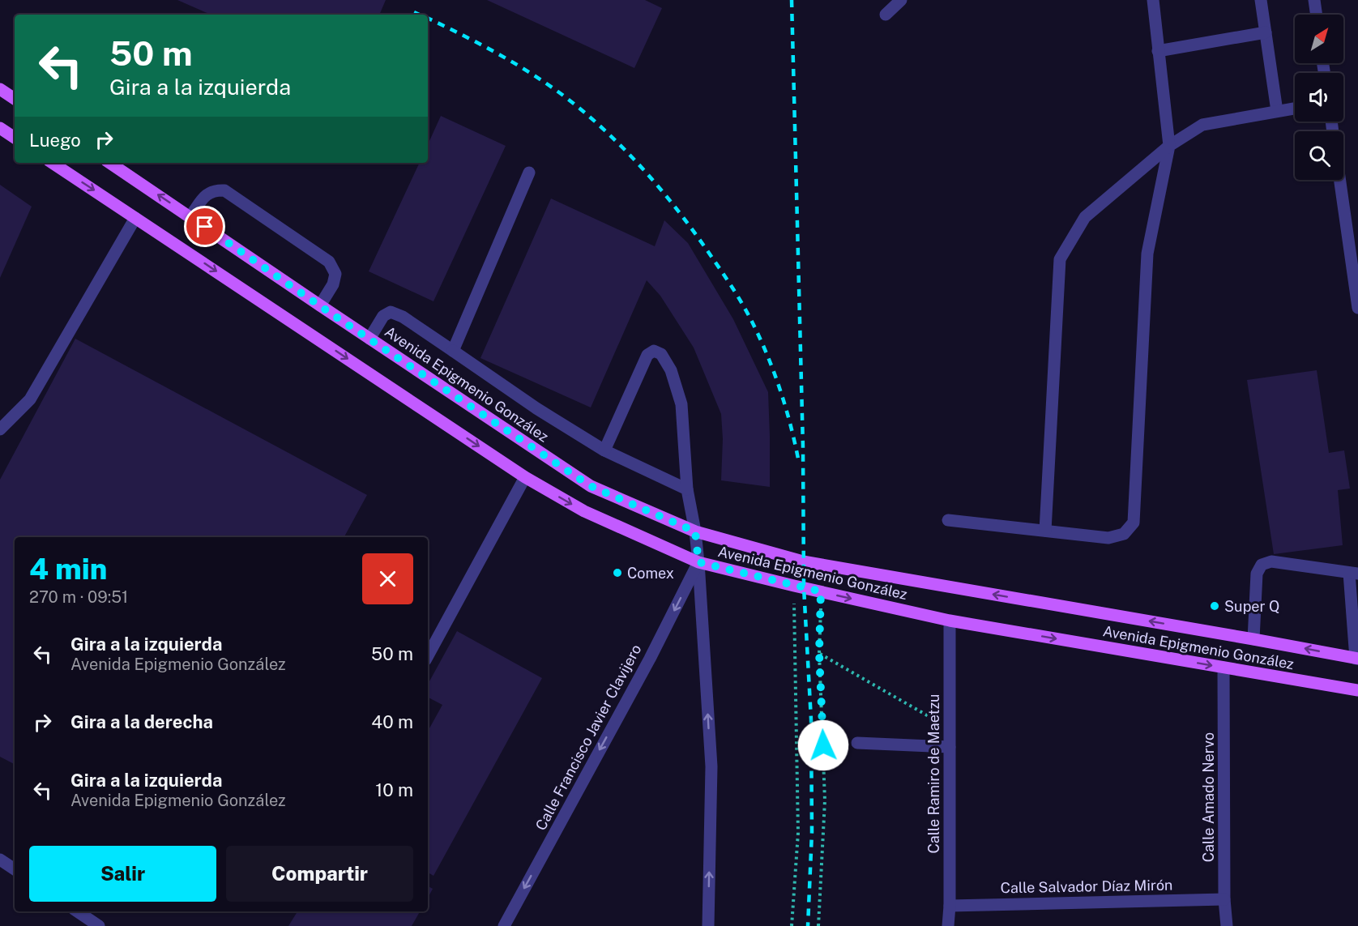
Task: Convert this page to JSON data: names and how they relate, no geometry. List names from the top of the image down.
{
  "streets": {
    "main road": ["Avenida Epigmenio González"],
    "street": [
      "Calle Francisco Javier Clavijero",
      "Calle Ramiro de Maetzu",
      "Calle Amado Nervo",
      "Calle Salvador Díaz Mirón"
    ]
  },
  "crossings": [
    ["Avenida Epigmenio González", "Calle Francisco Javier Clavijero"],
    ["Avenida Epigmenio González", "Calle Ramiro de Maetzu"],
    ["Avenida Epigmenio González", "Calle Amado Nervo"],
    ["Calle Ramiro de Maetzu", "Calle Salvador Díaz Mirón"],
    ["Calle Amado Nervo", "Calle Salvador Díaz Mirón"]
  ],
  "one_way": ["Calle Francisco Javier Clavijero"],
  "places": ["Comex", "Super Q"],
  "north": "top right",
  "page": {
    "turn": ["50 m", "Gira a la izquierda"],
    "then": "Luego",
    "heading": ["4 min", "270 m · 09:51"],
    "list": [
      {
        "name": "Gira a la izquierda",
        "note": "Avenida Epigmenio González",
        "value": "50 m"
      },
      {
        "name": "Gira a la derecha",
        "value": "40 m"
      },
      {
        "name": "Gira a la izquierda",
        "note": "Avenida Epigmenio González",
        "value": "10 m"
      }
    ],
    "buttons": ["Salir", "Compartir"]
  }
}
